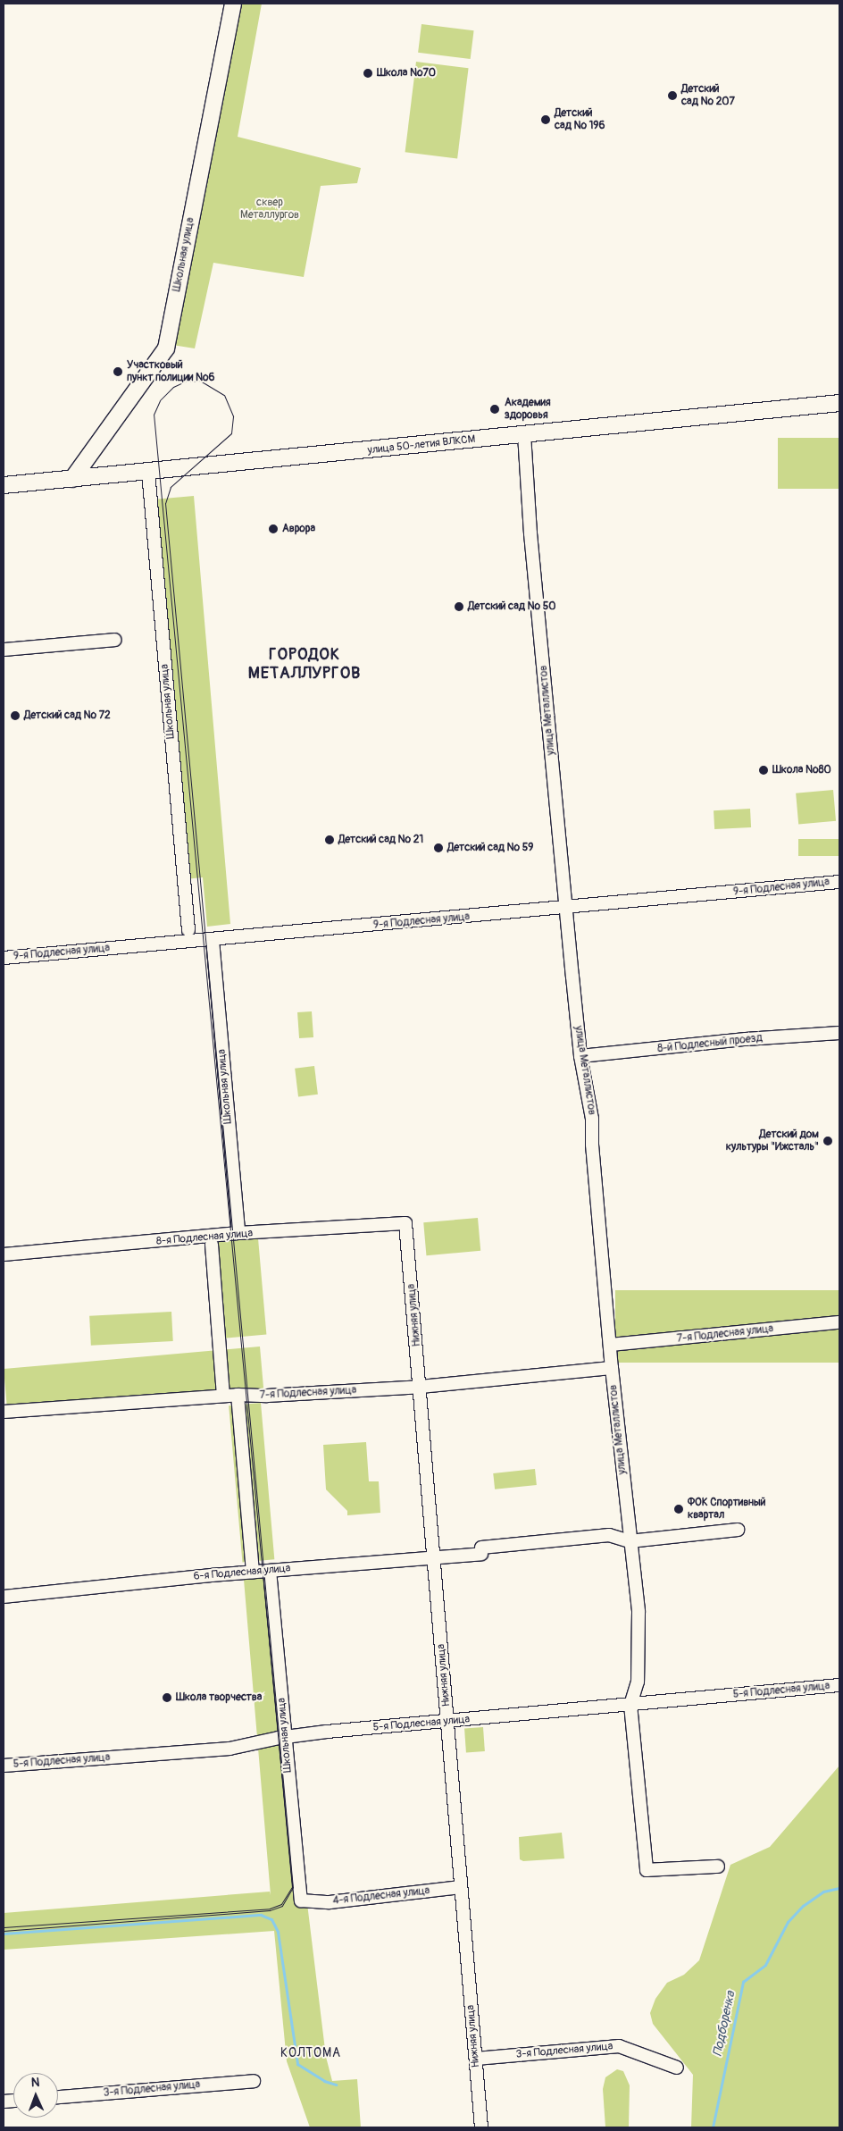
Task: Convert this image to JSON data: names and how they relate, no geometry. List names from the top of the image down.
{
  "streets": {
    "main road": ["Школьная улица", "улица 50-летия ВЛКСМ"],
    "street": [
      "улица Металлистов",
      "9-я Подлесная улица",
      "8-й Подлесный проезд",
      "8-я Подлесная улица",
      "Нижняя улица",
      "7-я Подлесная улица",
      "6-я Подлесная улица",
      "5-я Подлесная улица",
      "4-я Подлесная улица",
      "3-я Подлесная улица"
    ]
  },
  "crossings": [
    ["Школьная улица", "улица 50-летия ВЛКСМ"],
    ["Школьная улица", "9-я Подлесная улица"],
    ["Школьная улица", "8-я Подлесная улица"],
    ["Школьная улица", "6-я Подлесная улица"],
    ["Школьная улица", "5-я Подлесная улица"],
    ["Школьная улица", "4-я Подлесная улица"],
    ["улица 50-летия ВЛКСМ", "улица Металлистов"],
    ["улица Металлистов", "9-я Подлесная улица"],
    ["улица Металлистов", "8-й Подлесный проезд"],
    ["улица Металлистов", "7-я Подлесная улица"],
    ["улица Металлистов", "6-я Подлесная улица"],
    ["улица Металлистов", "5-я Подлесная улица"],
    ["8-я Подлесная улица", "Нижняя улица"],
    ["Нижняя улица", "7-я Подлесная улица"],
    ["Нижняя улица", "6-я Подлесная улица"],
    ["Нижняя улица", "5-я Подлесная улица"],
    ["Нижняя улица", "4-я Подлесная улица"],
    ["Нижняя улица", "3-я Подлесная улица"]
  ],
  "districts": ["ГОРОДОК МЕТАЛЛУРГОВ", "КОЛТОМА"],
  "water": ["Подборенка"],
  "parks": ["сквер Металлургов"],
  "places": [
    "Школа №70",
    "Детский сад № 207",
    "Детский сад № 196",
    "Участковый пункт полиции №6",
    "Академия здоровья",
    "Аврора",
    "Детский сад № 50",
    "Детский сад № 72",
    "Школа №80",
    "Детский сад № 21",
    "Детский сад № 59",
    "Детский дом культуры \"Ижсталь\"",
    "ФОК Спортивный квартал",
    "Школа творчества"
  ],
  "north": "top"
}
